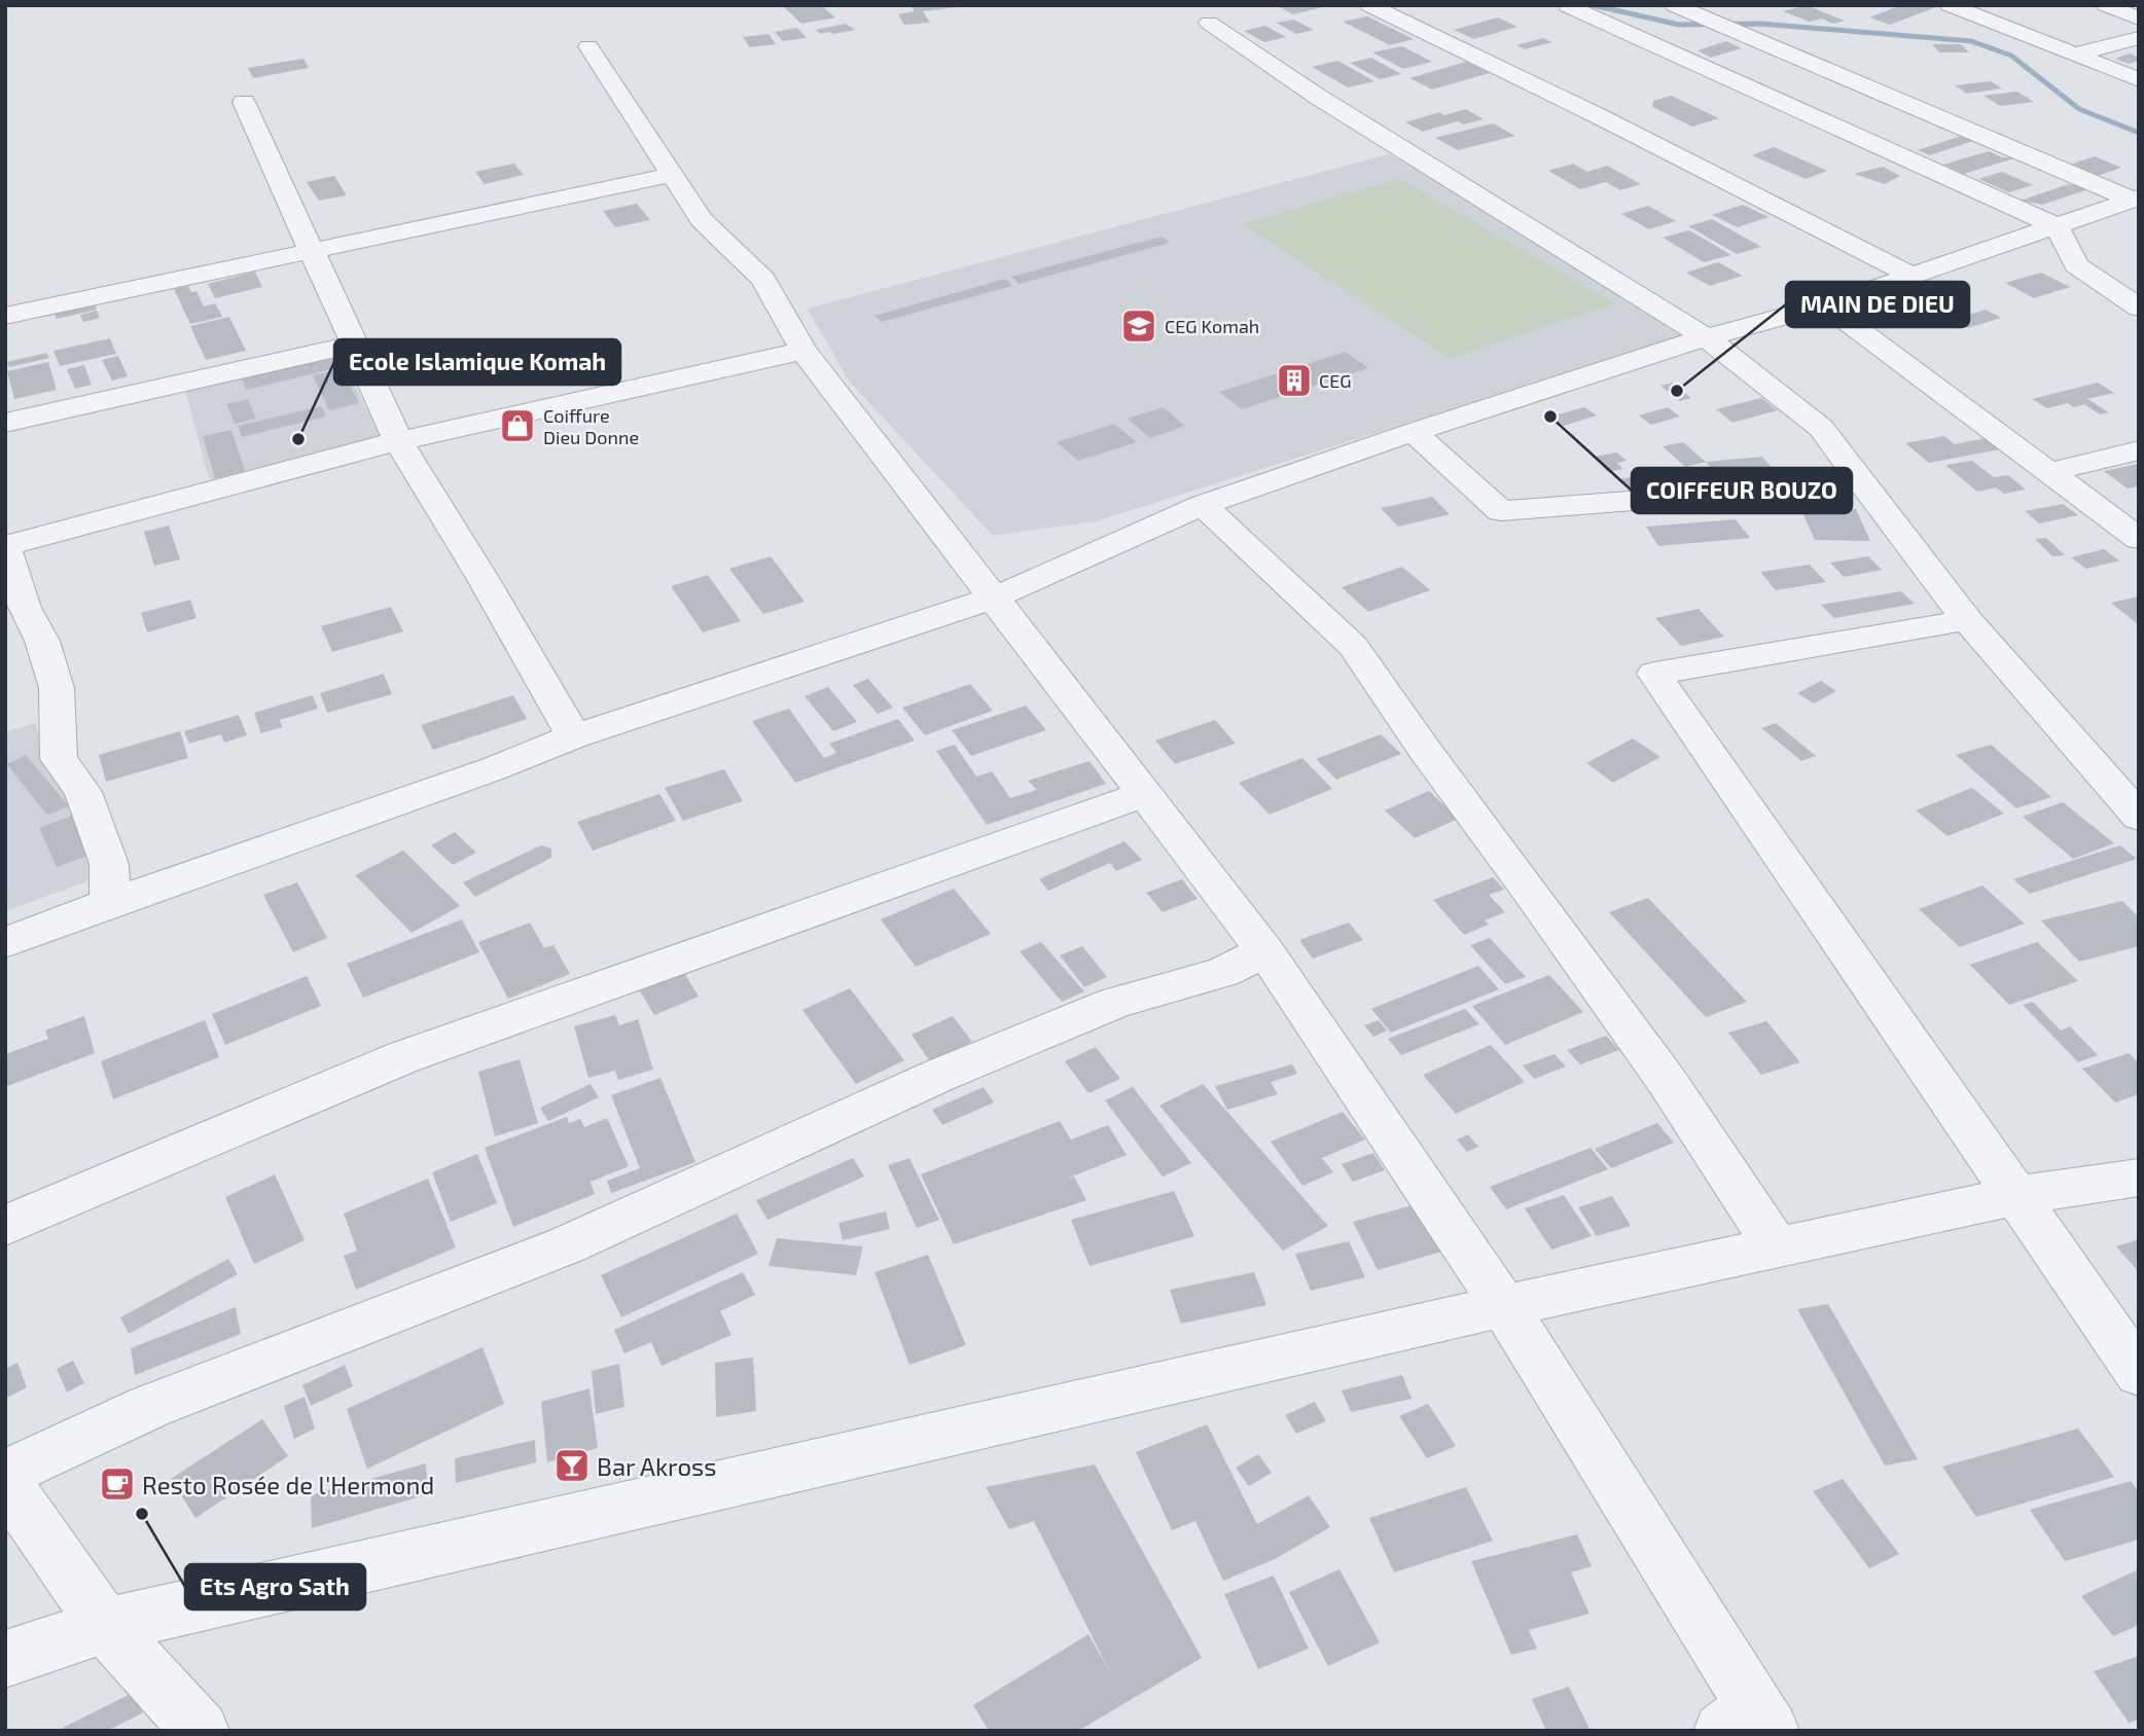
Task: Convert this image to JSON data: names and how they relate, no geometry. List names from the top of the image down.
{
  "places": {
    "school or university": ["CEG Komah"],
    "building": ["CEG"],
    "other": [
      "MAIN DE DIEU",
      "COIFFEUR BOUZO",
      "Ecole Islamique Komah",
      "Ets Agro Sath"
    ],
    "shop": ["Coiffure Dieu Donne"],
    "bar": ["Bar Akross"],
    "cafe": ["Resto Rosée de l'Hermond"]
  }
}
